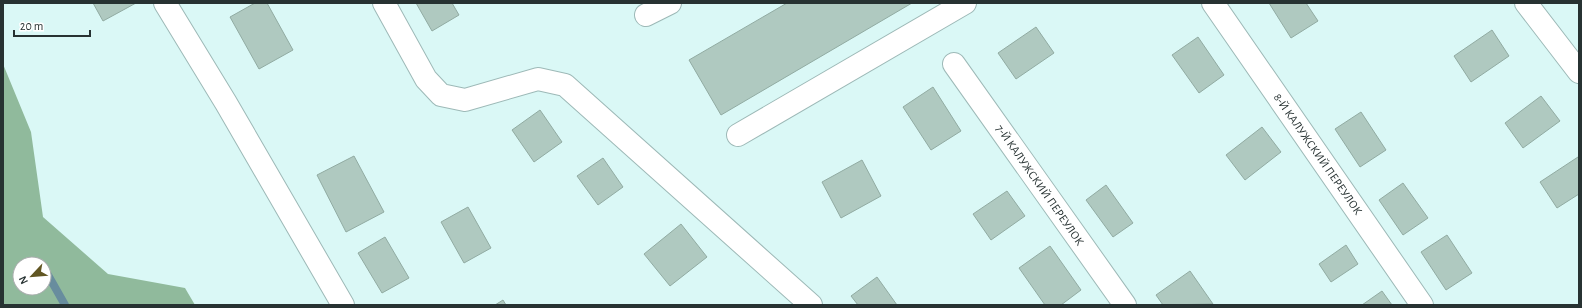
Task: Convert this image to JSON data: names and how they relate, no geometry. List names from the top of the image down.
{
  "streets": {
    "street": ["8-Й КАЛУЖСКИЙ ПЕРЕУЛОК", "7-Й КАЛУЖСКИЙ ПЕРЕУЛОК"]
  },
  "scale_bar": "20 m",
  "north": "bottom left"
}
